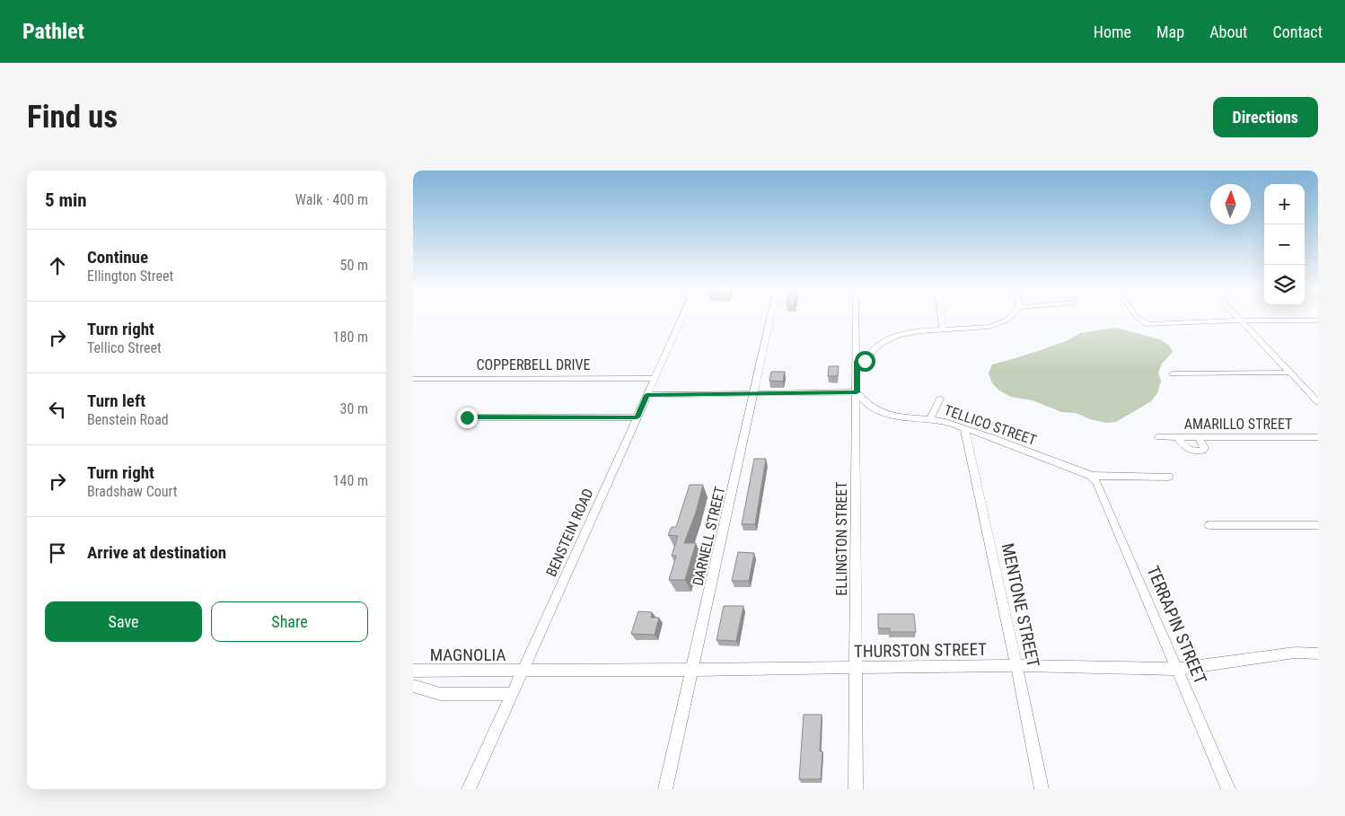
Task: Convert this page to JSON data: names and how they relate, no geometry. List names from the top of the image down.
{
  "streets": {
    "street": [
      "COPPERBELL DRIVE",
      "AMARILLO STREET",
      "TELLICO STREET",
      "BENSTEIN ROAD",
      "DARNELL STREET",
      "ELLINGTON STREET",
      "MENTONE STREET",
      "TERRAPIN STREET",
      "THURSTON STREET",
      "MAGNOLIA"
    ]
  },
  "crossings": [
    ["COPPERBELL DRIVE", "BENSTEIN ROAD"],
    ["TELLICO STREET", "ELLINGTON STREET"],
    ["TELLICO STREET", "MENTONE STREET"],
    ["TELLICO STREET", "TERRAPIN STREET"],
    ["BENSTEIN ROAD", "THURSTON STREET"],
    ["BENSTEIN ROAD", "MAGNOLIA"],
    ["DARNELL STREET", "THURSTON STREET"],
    ["ELLINGTON STREET", "THURSTON STREET"],
    ["MENTONE STREET", "THURSTON STREET"],
    ["TERRAPIN STREET", "THURSTON STREET"],
    ["THURSTON STREET", "MAGNOLIA"]
  ],
  "north": "top",
  "page": {
    "header": "Pathlet",
    "nav": [
      "Home",
      "Map",
      "About",
      "Contact"
    ],
    "buttons": [
      "Directions",
      ["Save", "Share"]
    ],
    "title": "Find us",
    "heading": ["5 min", "Walk · 400 m"],
    "map_buttons": ["+", "−"],
    "list": [
      ["Continue", "Ellington Street", "50 m"],
      ["Turn right", "Tellico Street", "180 m"],
      ["Turn left", "Benstein Road", "30 m"],
      ["Turn right", "Bradshaw Court", "140 m"],
      "Arrive at destination"
    ]
  }
}
